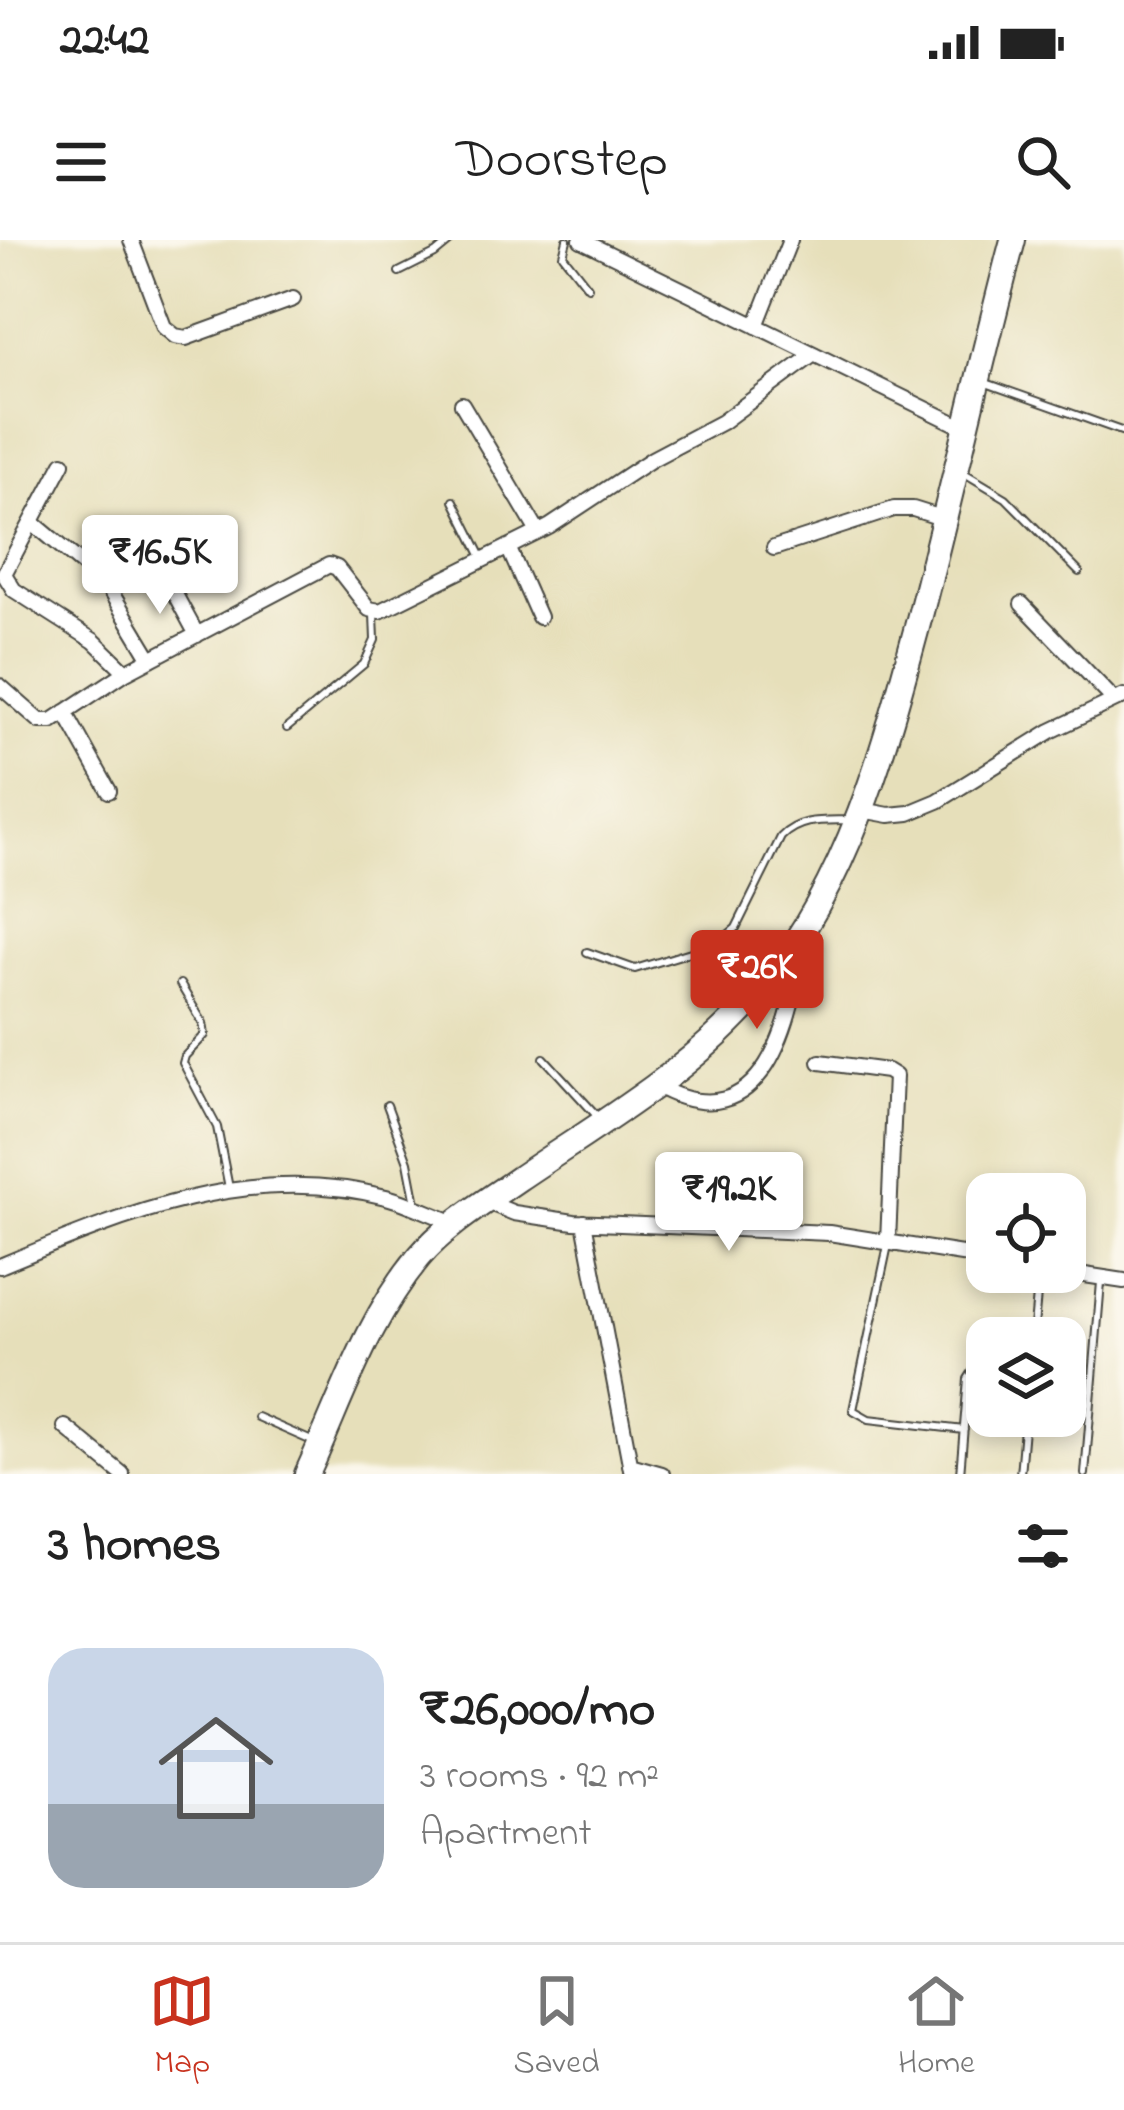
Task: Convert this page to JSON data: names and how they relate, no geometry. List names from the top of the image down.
{
  "page": {
    "status": "22:42",
    "header": "Doorstep",
    "price": ["₹16.5K", "₹26K", "₹19.2K"],
    "heading": "3 homes",
    "list": [
      {
        "name": "₹26,000/mo",
        "note": "3 rooms · 92 m² · Apartment"
      }
    ],
    "tabs": ["Map", "Saved", "Home"]
  }
}
